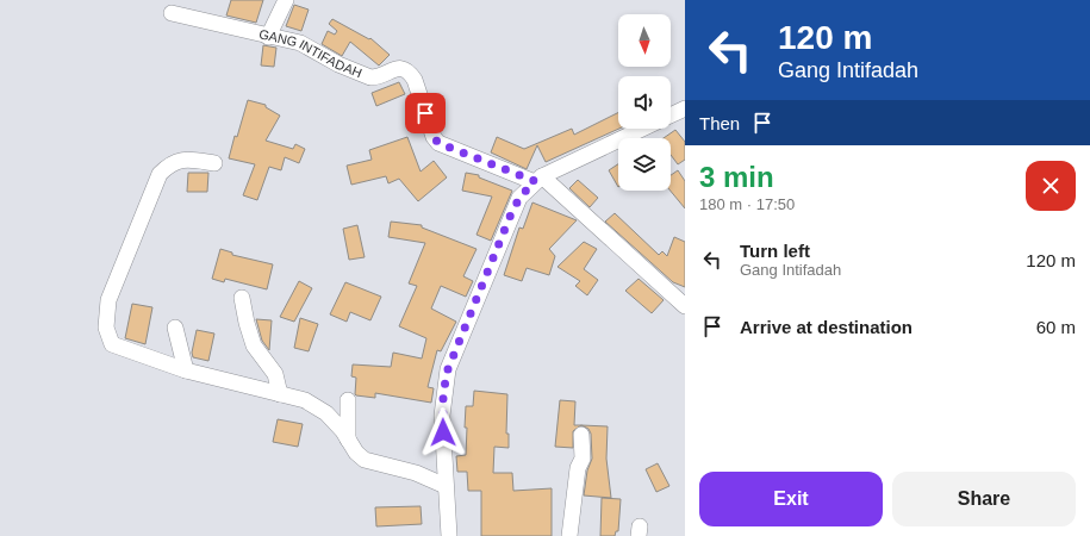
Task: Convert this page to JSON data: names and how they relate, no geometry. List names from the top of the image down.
{
  "streets": {
    "street": ["GANG INTIFADAH"]
  },
  "north": "bottom",
  "page": {
    "turn": ["120 m", "Gang Intifadah"],
    "then": "Then",
    "heading": ["3 min", "180 m · 17:50"],
    "list": [
      {
        "name": "Turn left",
        "note": "Gang Intifadah",
        "value": "120 m"
      },
      {
        "name": "Arrive at destination",
        "value": "60 m"
      }
    ],
    "buttons": ["Exit", "Share"]
  }
}
